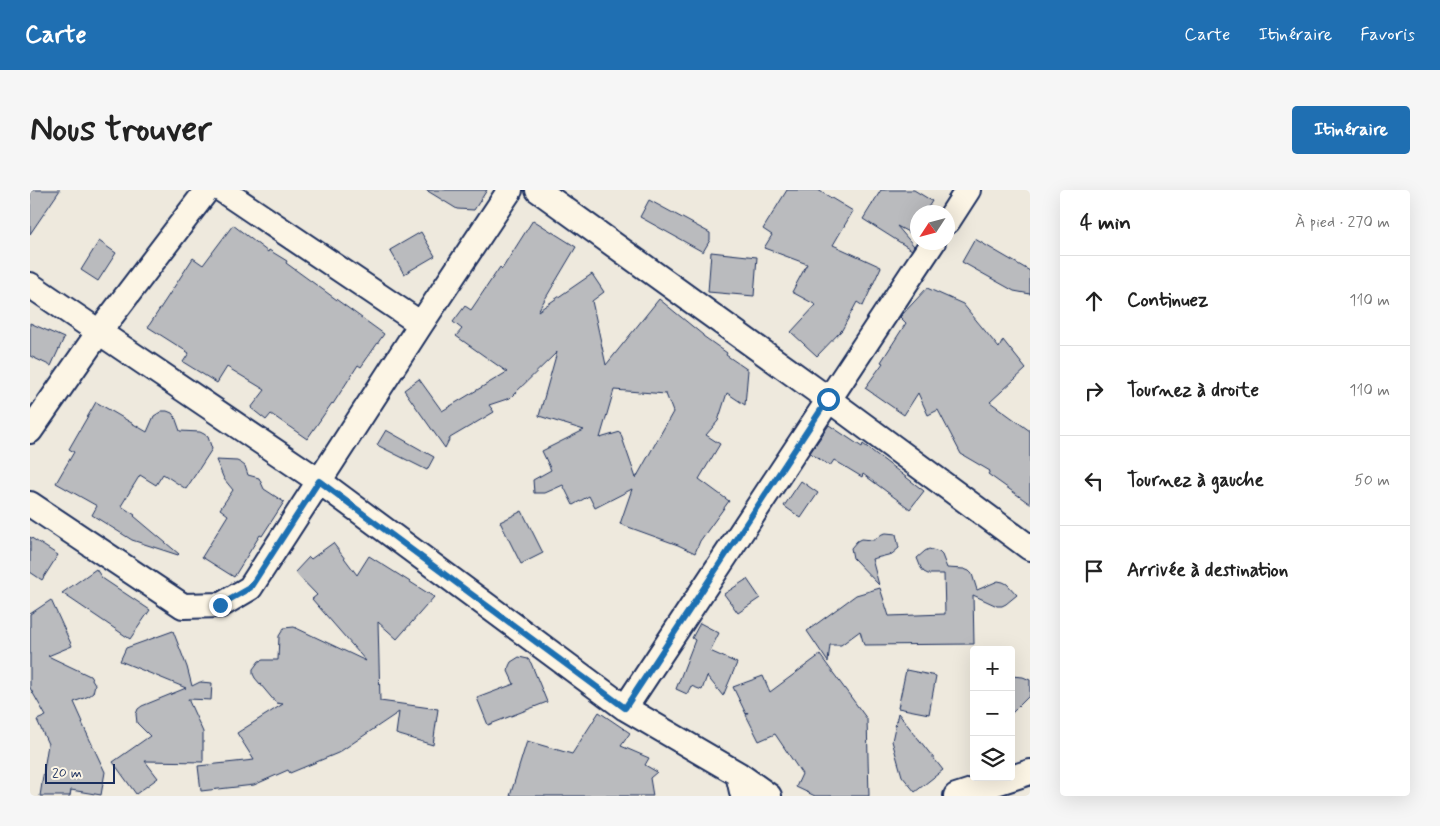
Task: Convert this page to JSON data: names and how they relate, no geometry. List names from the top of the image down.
{
  "scale_bar": "20 m",
  "north": "bottom left",
  "page": {
    "header": "Carte",
    "nav": ["Carte", "Itinéraire", "Favoris"],
    "buttons": "Itinéraire",
    "title": "Nous trouver",
    "heading": ["4 min", "À pied · 270 m"],
    "list": [
      ["Continuez", "110 m"],
      ["Tournez à droite", "110 m"],
      ["Tournez à gauche", "50 m"],
      "Arrivée à destination"
    ],
    "map_buttons": ["+", "−"],
    "scale": "20 m"
  }
}
